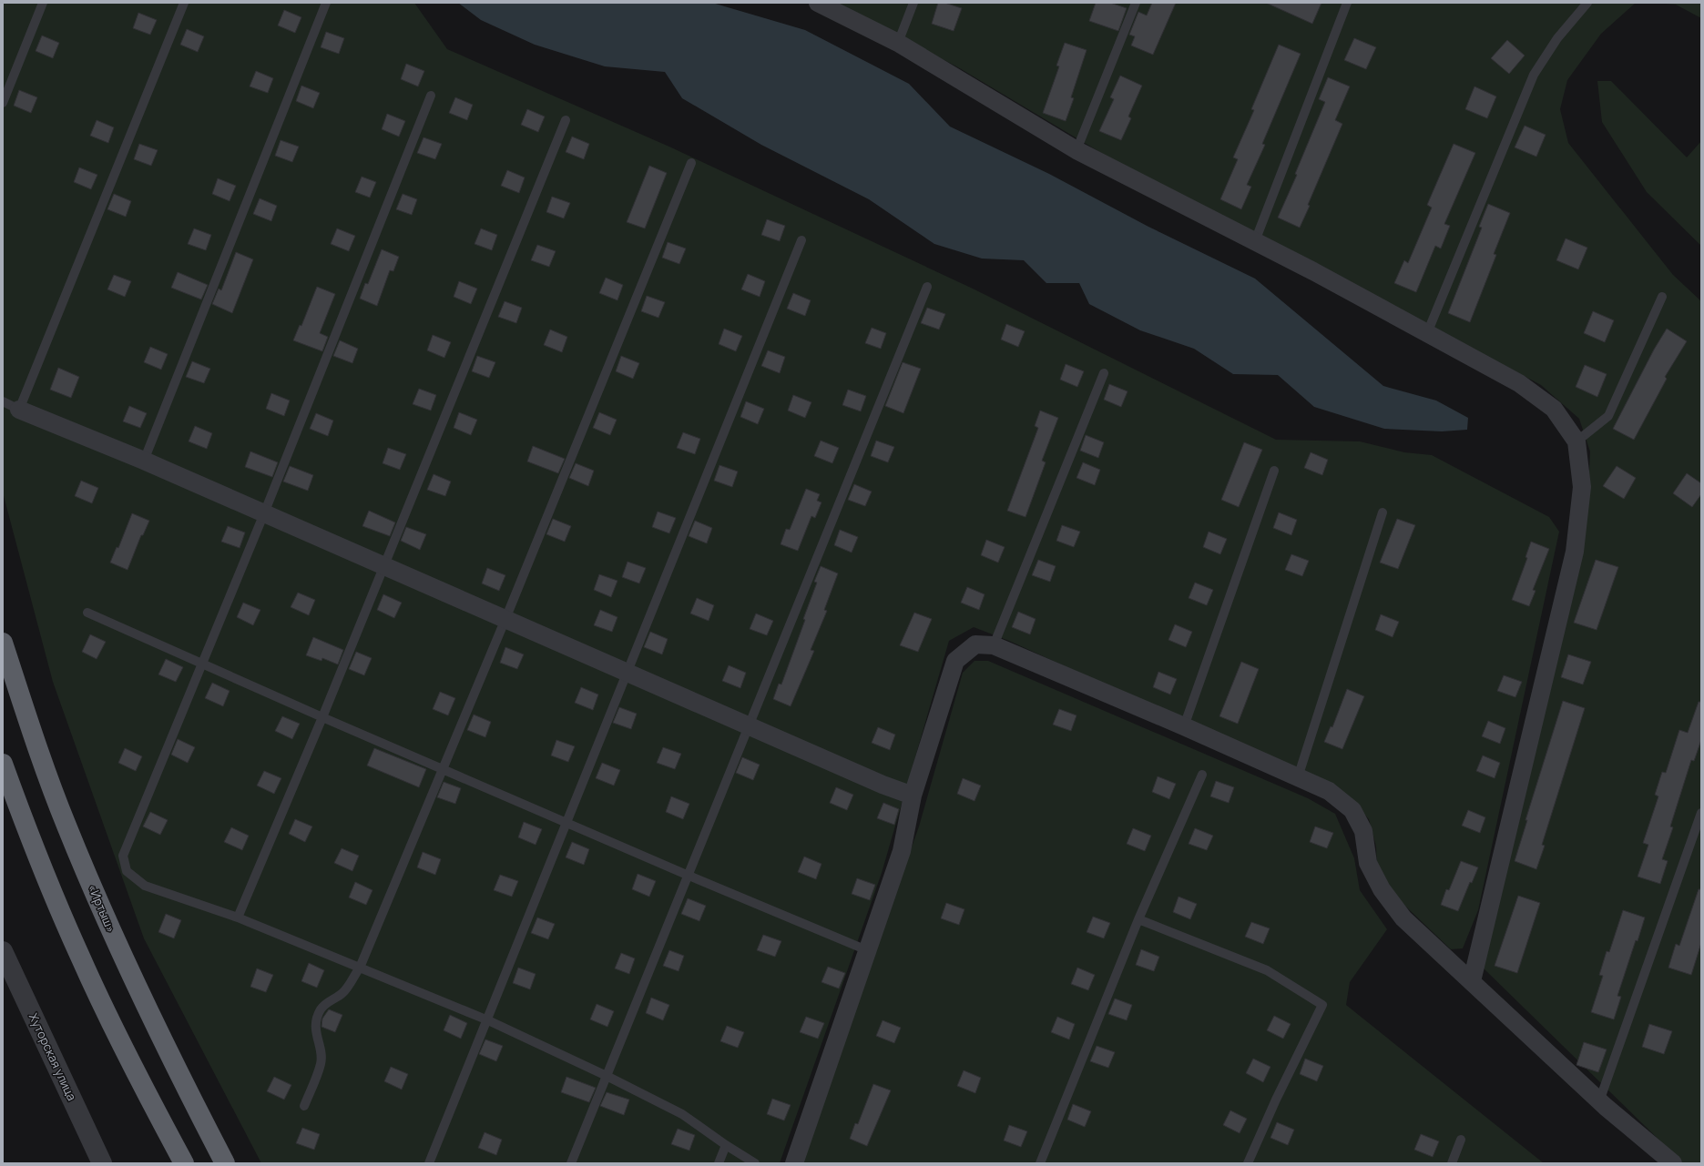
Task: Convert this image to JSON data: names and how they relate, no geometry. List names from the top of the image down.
{
  "streets": {
    "highway": ["«Иртыш»"],
    "street": ["Хуторская улица"]
  }
}
